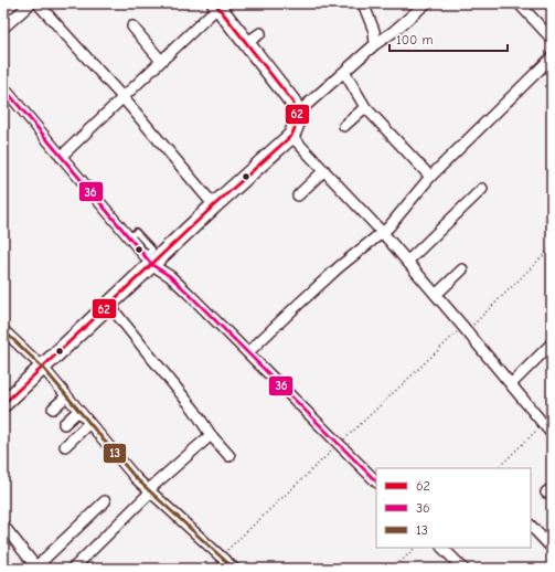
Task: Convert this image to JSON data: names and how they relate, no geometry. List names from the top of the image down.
{
  "lines": ["transit line 62", "transit line 36", "transit line 13"],
  "legend": ["62", "36", "13"],
  "scale_bar": "100 m"
}
